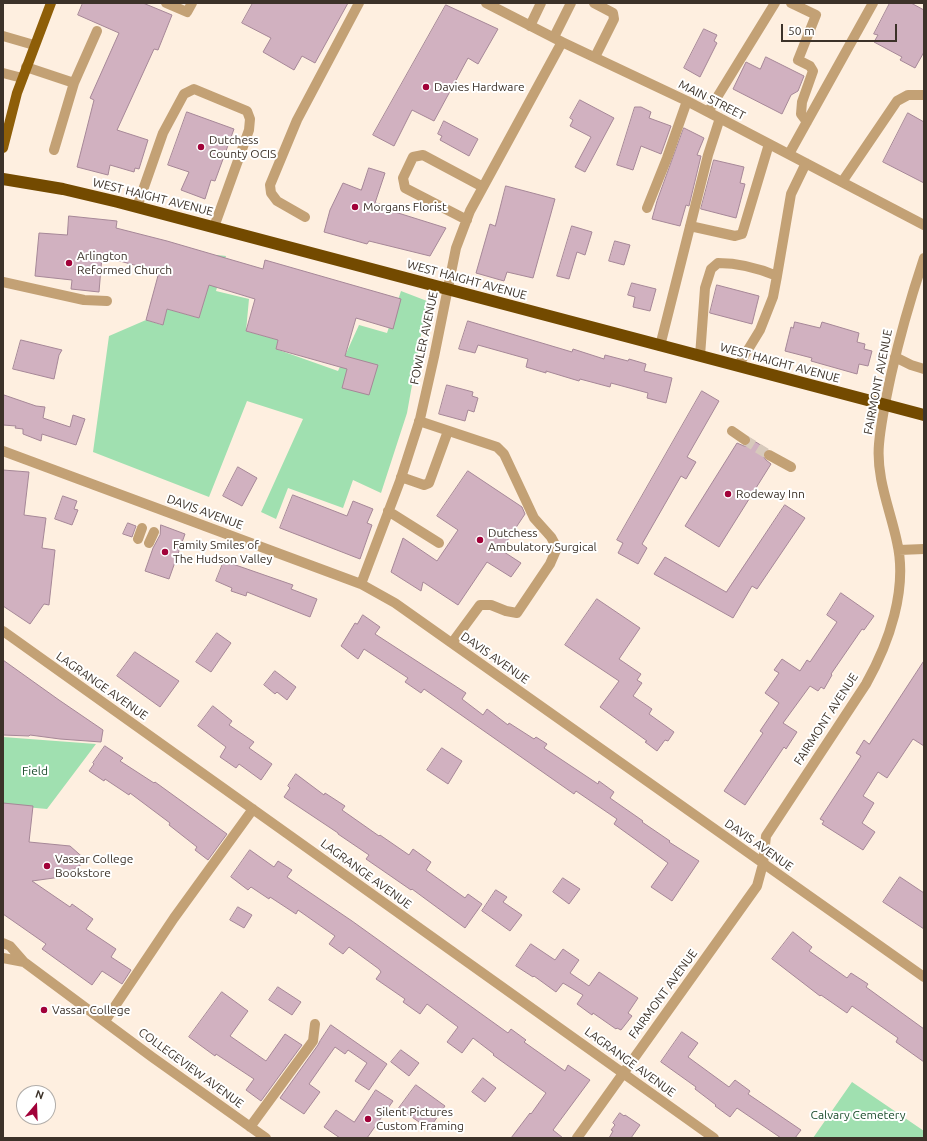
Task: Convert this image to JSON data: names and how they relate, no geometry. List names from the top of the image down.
{
  "streets": {
    "highway": ["WEST HAIGHT AVENUE"],
    "street": [
      "MAIN STREET",
      "FOWLER AVENUE",
      "FAIRMONT AVENUE",
      "DAVIS AVENUE",
      "LAGRANGE AVENUE",
      "COLLEGEVIEW AVENUE"
    ]
  },
  "crossings": [
    ["MAIN STREET", "FOWLER AVENUE"],
    ["WEST HAIGHT AVENUE", "FOWLER AVENUE"],
    ["WEST HAIGHT AVENUE", "FAIRMONT AVENUE"],
    ["FOWLER AVENUE", "DAVIS AVENUE"],
    ["FAIRMONT AVENUE", "DAVIS AVENUE"],
    ["FAIRMONT AVENUE", "LAGRANGE AVENUE"]
  ],
  "parks": ["Field", "Calvary Cemetery"],
  "places": [
    "Davies Hardware",
    "Dutchess County OCIS",
    "Morgans Florist",
    "Arlington Reformed Church",
    "Rodeway Inn",
    "Dutchess Ambulatory Surgical",
    "Family Smiles of The Hudson Valley",
    "Vassar College Bookstore",
    "Vassar College",
    "Silent Pictures Custom Framing"
  ],
  "scale_bar": "50 m",
  "north": "top"
}
